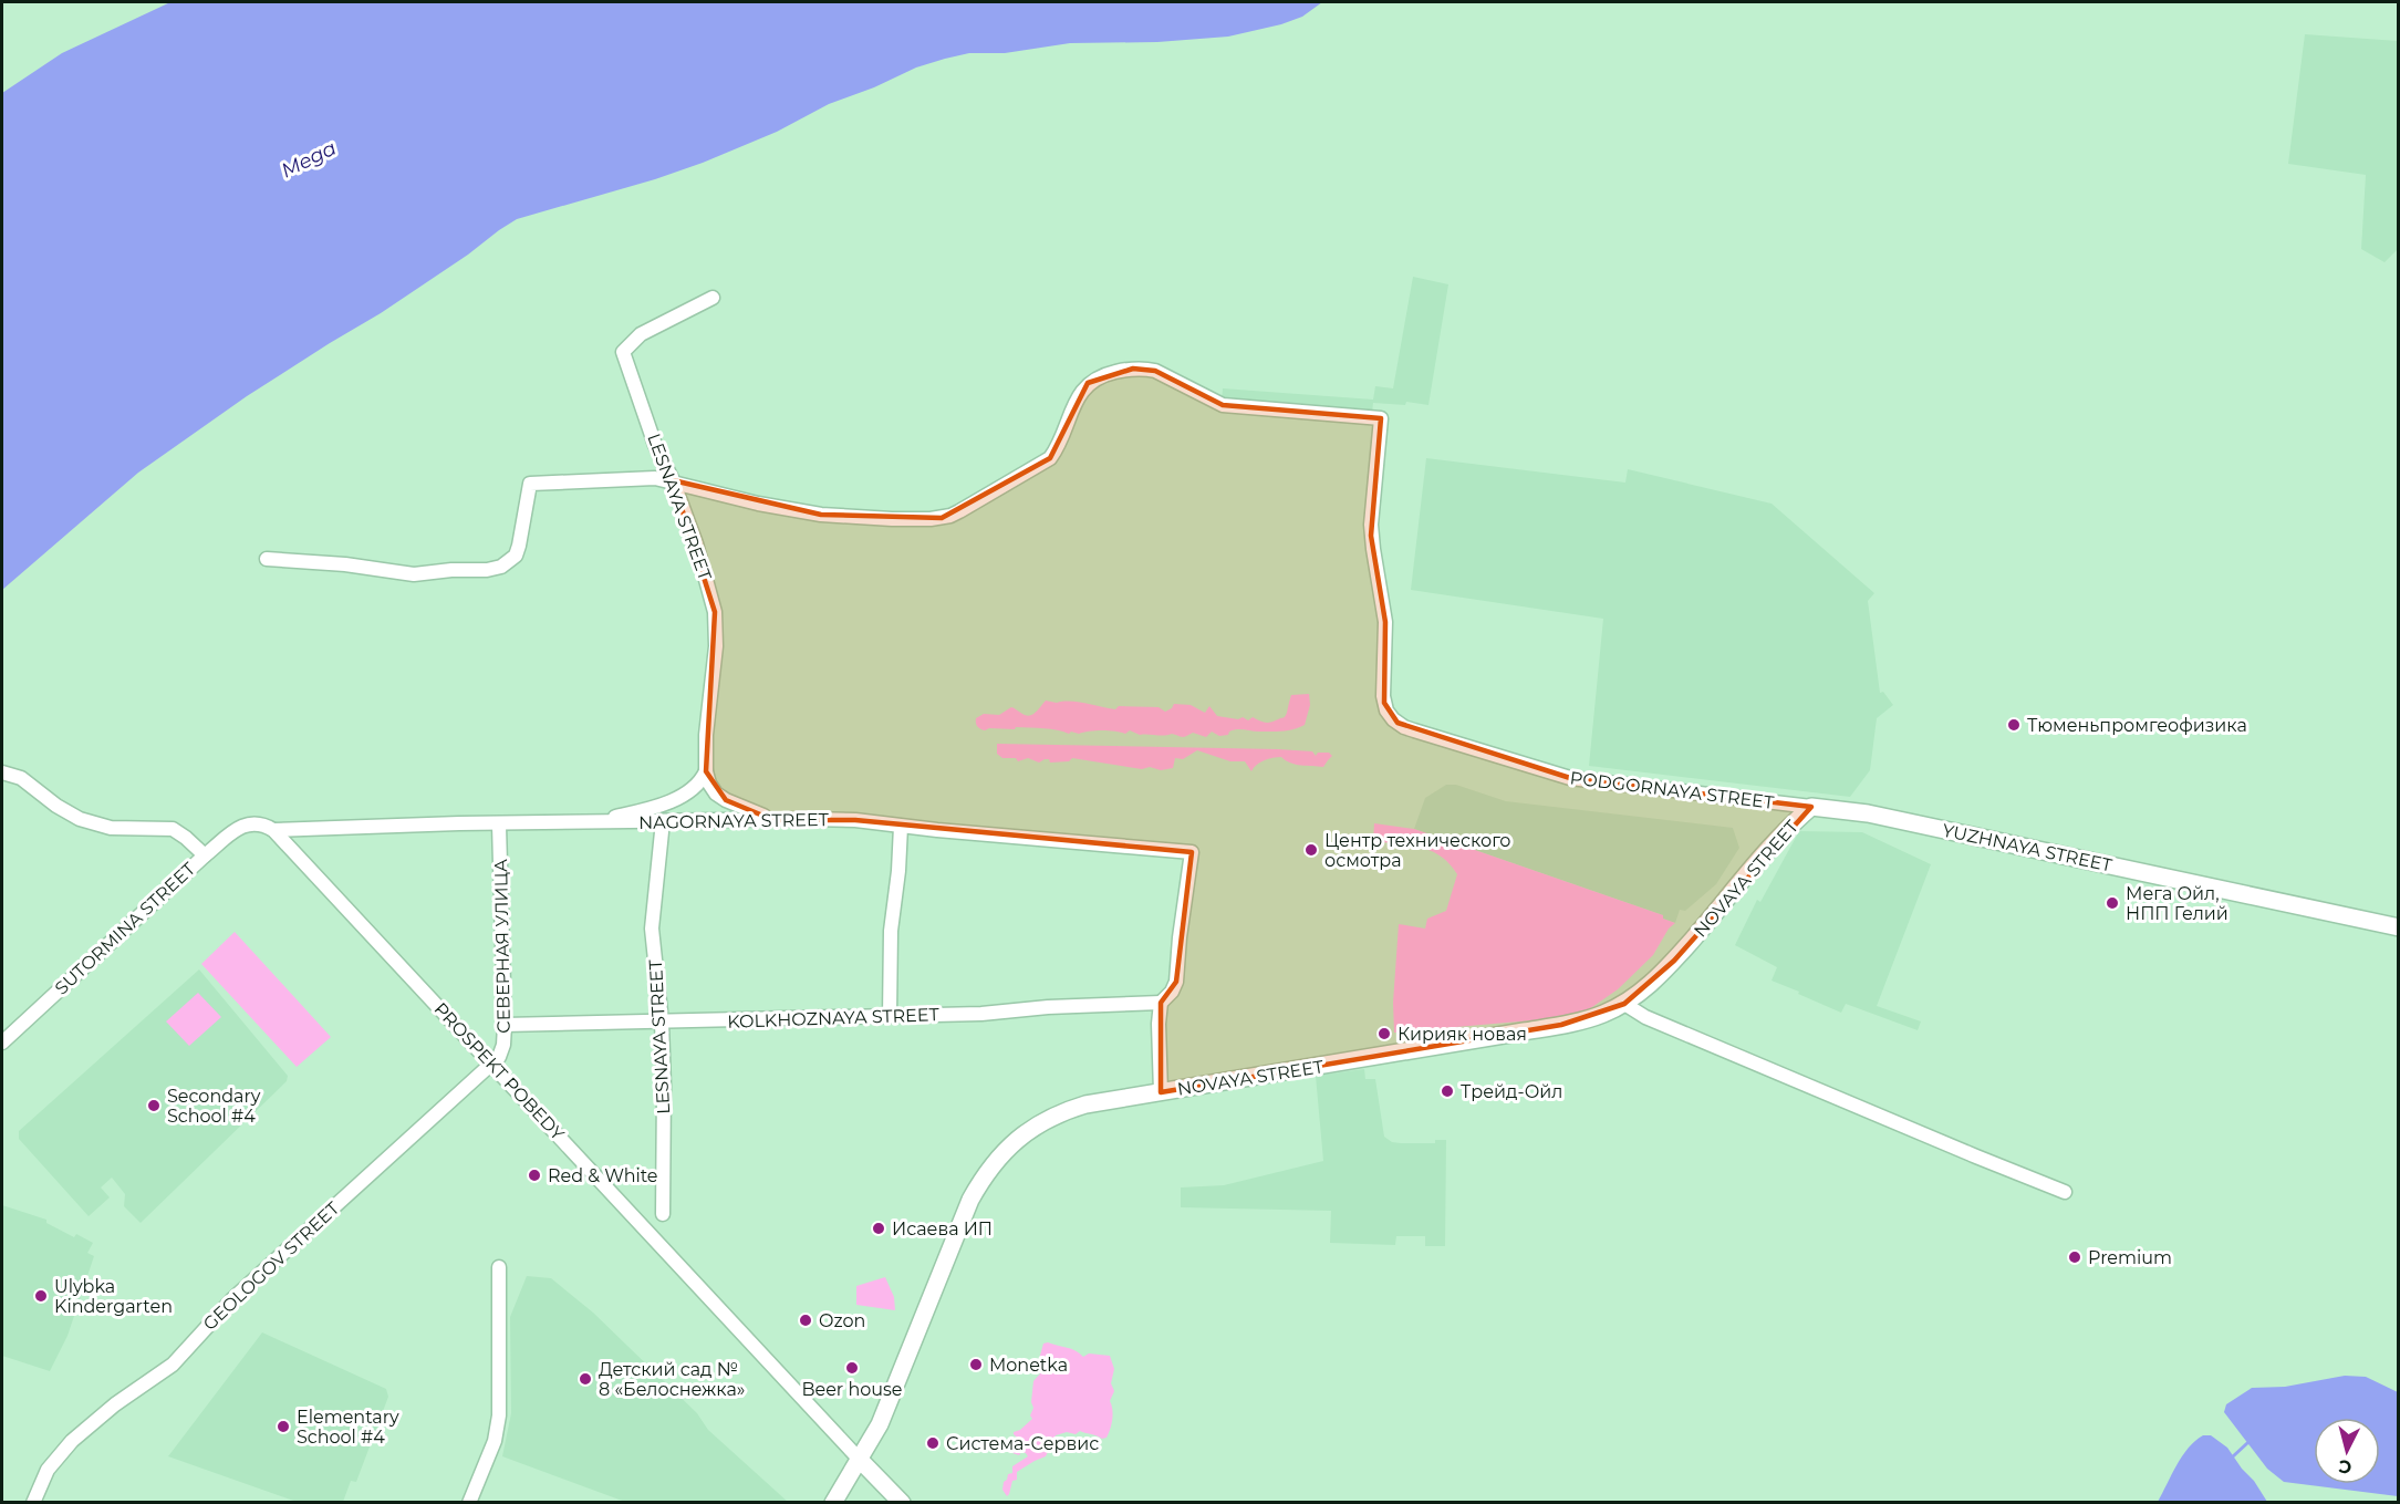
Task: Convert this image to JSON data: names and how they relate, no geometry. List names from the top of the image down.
{
  "streets": {
    "street": [
      "LESNAYA STREET",
      "PODGORNAYA STREET",
      "NAGORNAYA STREET",
      "YUZHNAYA STREET",
      "NOVAYA STREET",
      "SUTORMINA STREET",
      "СЕВЕРНАЯ УЛИЦА",
      "KOLKHOZNAYA STREET",
      "PROSPEKT POBEDY",
      "GEOLOGOV STREET"
    ]
  },
  "crossings": [
    ["LESNAYA STREET", "PODGORNAYA STREET"],
    ["LESNAYA STREET", "NAGORNAYA STREET"],
    ["LESNAYA STREET", "KOLKHOZNAYA STREET"],
    ["PODGORNAYA STREET", "YUZHNAYA STREET"],
    ["PODGORNAYA STREET", "NOVAYA STREET"],
    ["NAGORNAYA STREET", "СЕВЕРНАЯ УЛИЦА"],
    ["NAGORNAYA STREET", "KOLKHOZNAYA STREET"],
    ["NAGORNAYA STREET", "PROSPEKT POBEDY"],
    ["YUZHNAYA STREET", "NOVAYA STREET"],
    ["NOVAYA STREET", "PROSPEKT POBEDY"],
    ["SUTORMINA STREET", "PROSPEKT POBEDY"],
    ["СЕВЕРНАЯ УЛИЦА", "KOLKHOZNAYA STREET"],
    ["СЕВЕРНАЯ УЛИЦА", "PROSPEKT POBEDY"],
    ["СЕВЕРНАЯ УЛИЦА", "GEOLOGOV STREET"],
    ["PROSPEKT POBEDY", "GEOLOGOV STREET"]
  ],
  "water": ["Mega"],
  "places": [
    "Тюменьпромгеофизика",
    "Центр технического осмотра",
    "Мега Ойл, НПП Гелий",
    "Кирияк новая",
    "Трейд-Ойл",
    "Secondary School #4",
    "Red & White",
    "Исаева ИП",
    "Premium",
    "Ulybka Kindergarten",
    "Ozon",
    "Monetka",
    "Beer house",
    "Детский сад № 8 «Белоснежка»",
    "Elementary School #4",
    "Система-Сервис"
  ],
  "north": "bottom"
}
